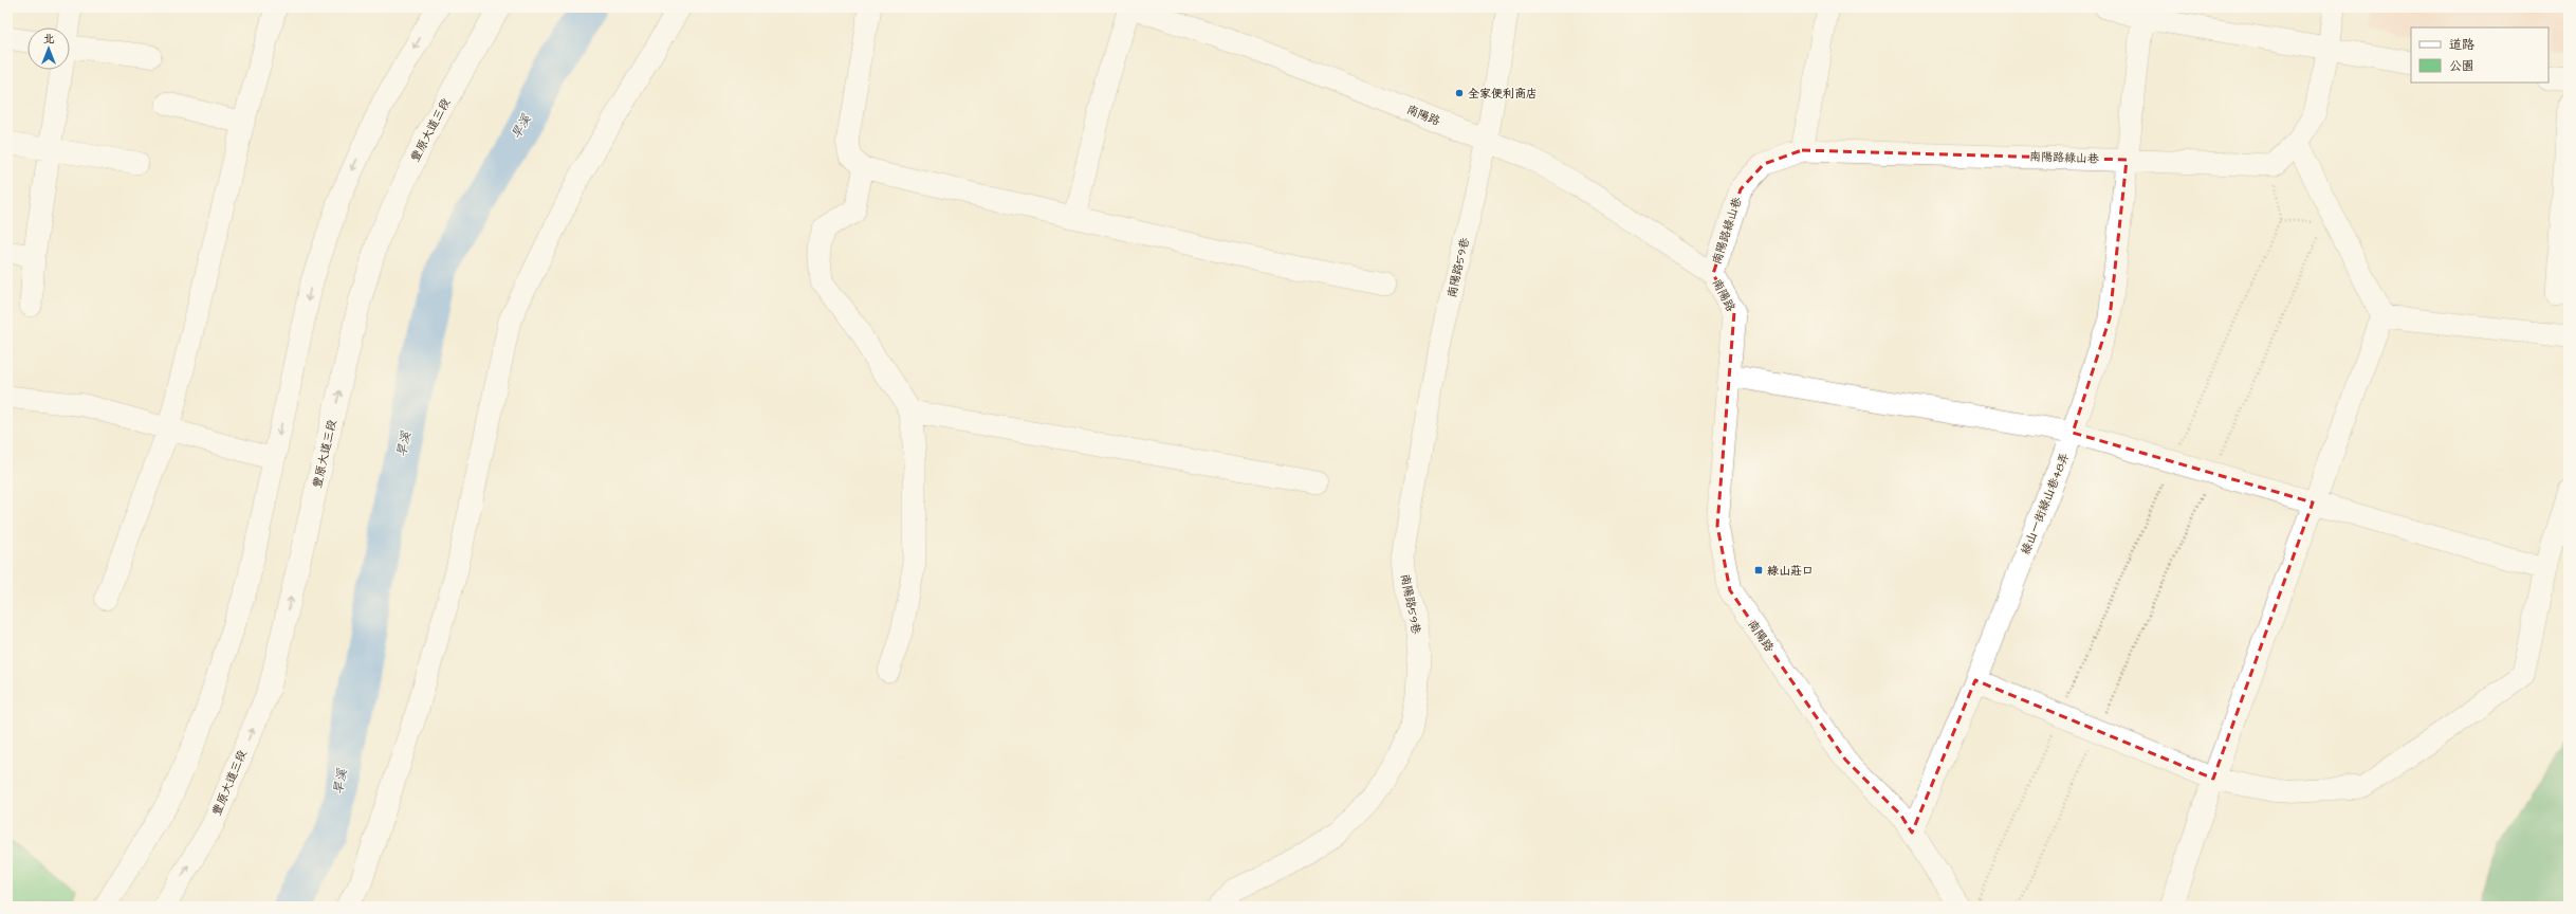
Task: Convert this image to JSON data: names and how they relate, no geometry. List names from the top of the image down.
{
  "streets": {
    "street": [
      "南陽路",
      "豐原大道三段",
      "南陽路綠山巷",
      "南陽路59巷",
      "綠山一街綠山巷48弄"
    ]
  },
  "crossings": [
    ["南陽路", "南陽路綠山巷"],
    ["南陽路", "南陽路59巷"],
    ["南陽路", "綠山一街綠山巷48弄"],
    ["南陽路綠山巷", "綠山一街綠山巷48弄"]
  ],
  "water": ["旱溪"],
  "places": {
    "other": ["全家便利商店"],
    "transit": ["綠山莊口"]
  },
  "legend": ["道路", "公園"],
  "north": "top"
}
